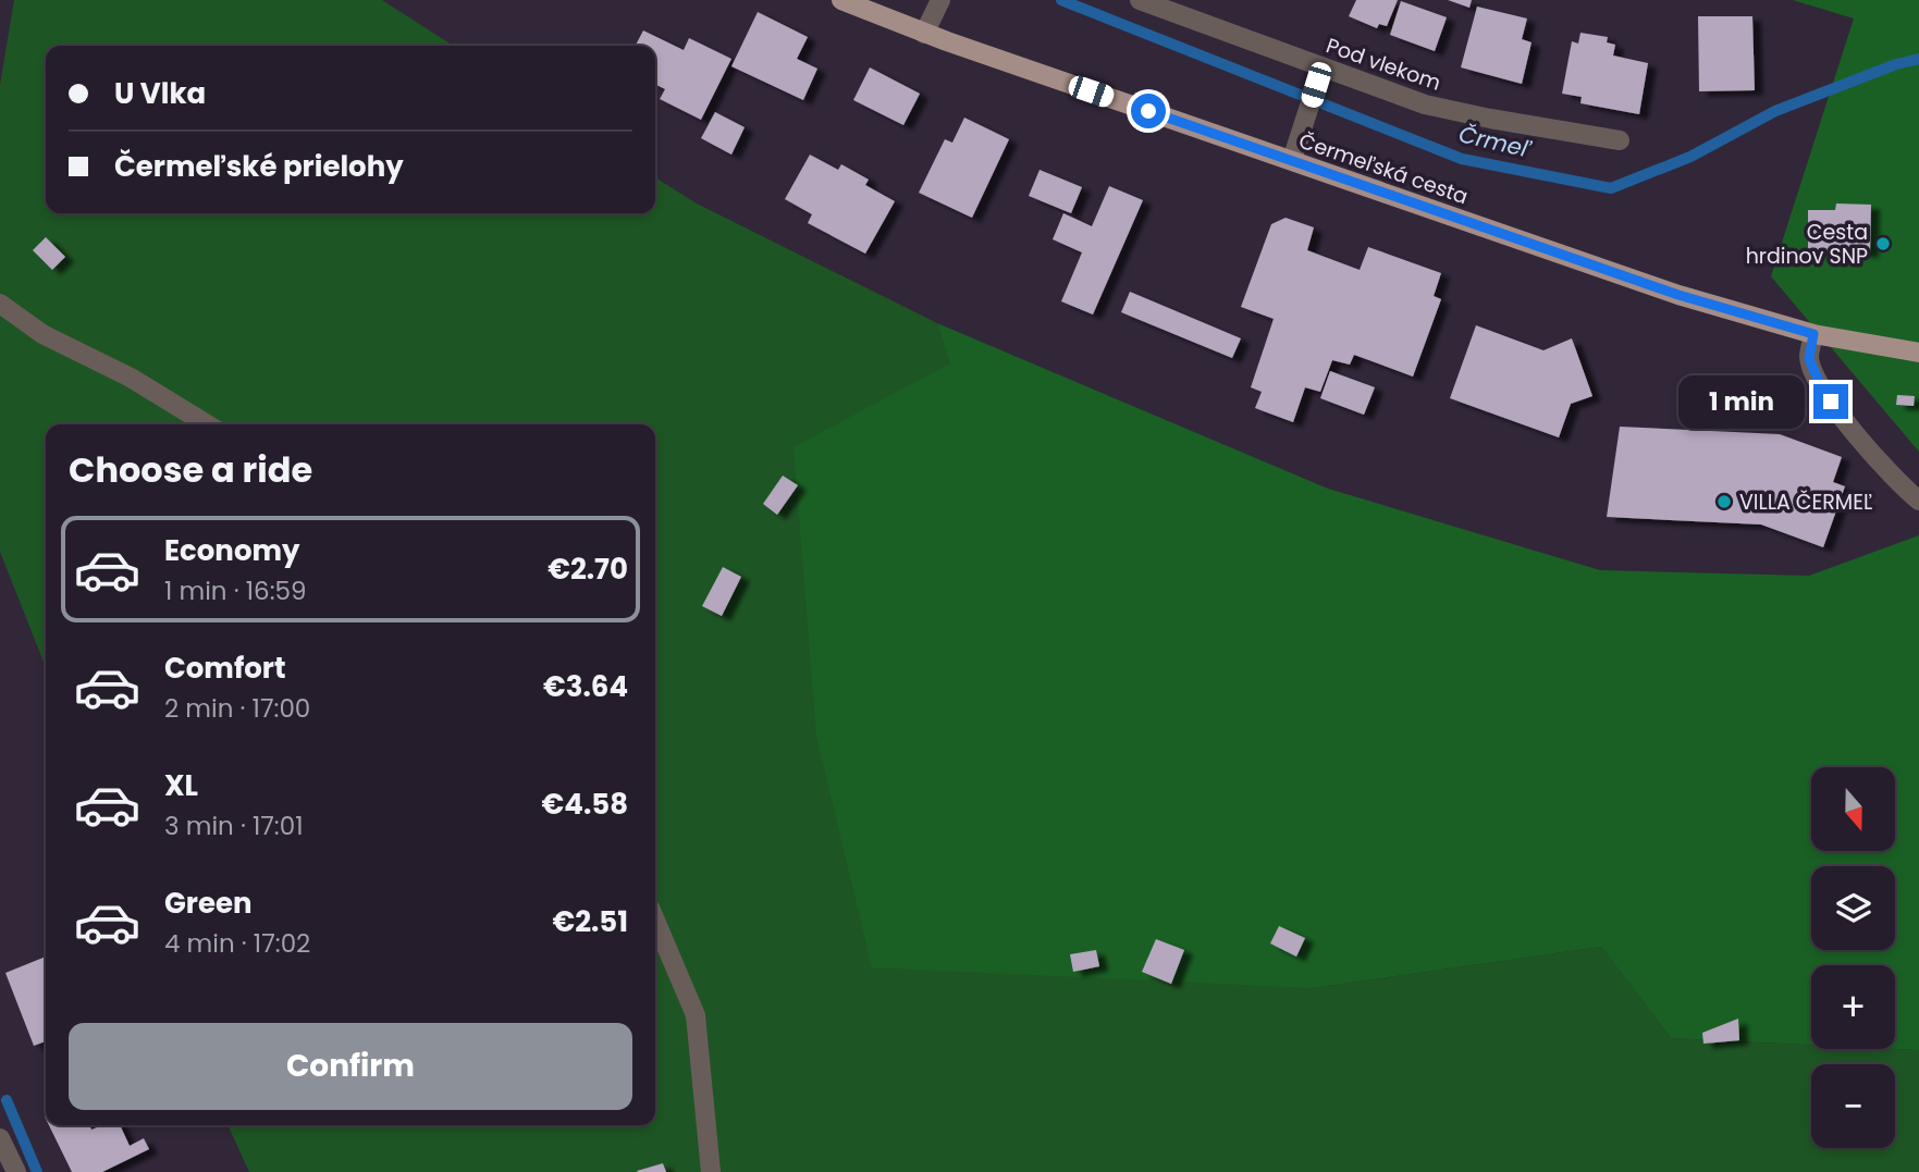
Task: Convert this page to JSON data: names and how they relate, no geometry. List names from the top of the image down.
{
  "streets": {
    "main road": ["Čermeľská cesta"],
    "street": ["Pod vlekom"]
  },
  "water": ["Črmeľ"],
  "places": ["Cesta hrdinov SNP", "VILLA ČERMEĽ"],
  "north": "bottom",
  "page": {
    "banner": ["U Vlka", "Čermeľské prielohy"],
    "bubble": "1 min",
    "heading": "Choose a ride",
    "list": [
      {
        "name": "Economy",
        "note": "1 min · 16:59",
        "value": "€2.70"
      },
      {
        "name": "Comfort",
        "note": "2 min · 17:00",
        "value": "€3.64"
      },
      {
        "name": "XL",
        "note": "3 min · 17:01",
        "value": "€4.58"
      },
      {
        "name": "Green",
        "note": "4 min · 17:02",
        "value": "€2.51"
      }
    ],
    "map_buttons": ["+", "−"],
    "buttons": "Confirm"
  }
}
